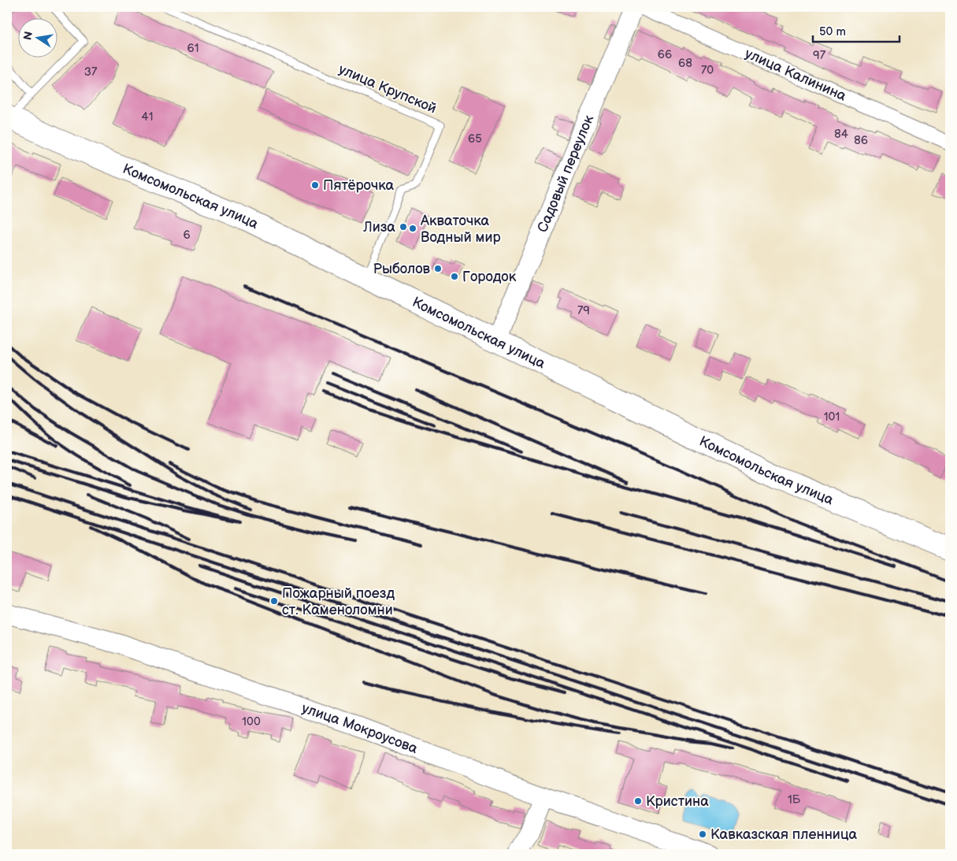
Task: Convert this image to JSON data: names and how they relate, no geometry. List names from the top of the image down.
{
  "streets": {
    "main road": ["Комсомольская улица"],
    "street": ["улица Калинина", "Садовый переулок", "улица Мокроусова"],
    "lane": ["улица Крупской"]
  },
  "crossings": [
    ["улица Крупской", "Комсомольская улица"],
    ["Садовый переулок", "Комсомольская улица"]
  ],
  "places": [
    "Пятёрочка",
    "Лиза",
    "Акваточка Водный мир",
    "Рыболов",
    "Городок",
    "Пожарный поезд ст. Каменоломни",
    "Кристина",
    "Кавказская пленница"
  ],
  "house_numbers": [
    "61",
    "66",
    "97",
    "68",
    "70",
    "37",
    "41",
    "84",
    "65",
    "86",
    "6",
    "79",
    "101",
    "100",
    "1Б"
  ],
  "scale_bar": "50 m",
  "north": "left"
}
